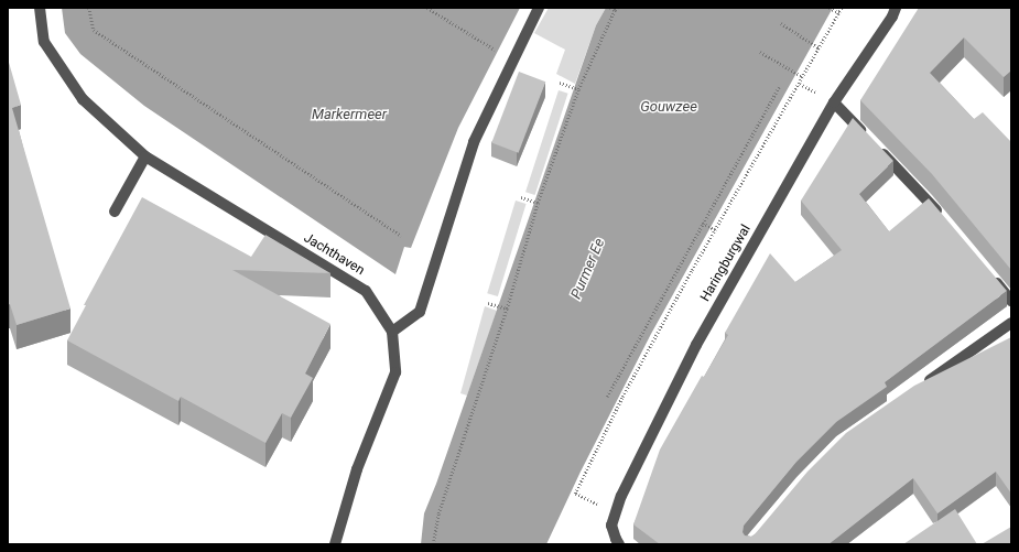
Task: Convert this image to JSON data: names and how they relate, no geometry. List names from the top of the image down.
{
  "streets": {
    "street": ["Jachthaven", "Haringburgwal"]
  },
  "water": ["Gouwzee", "Markermeer", "Purmer Ee"]
}
